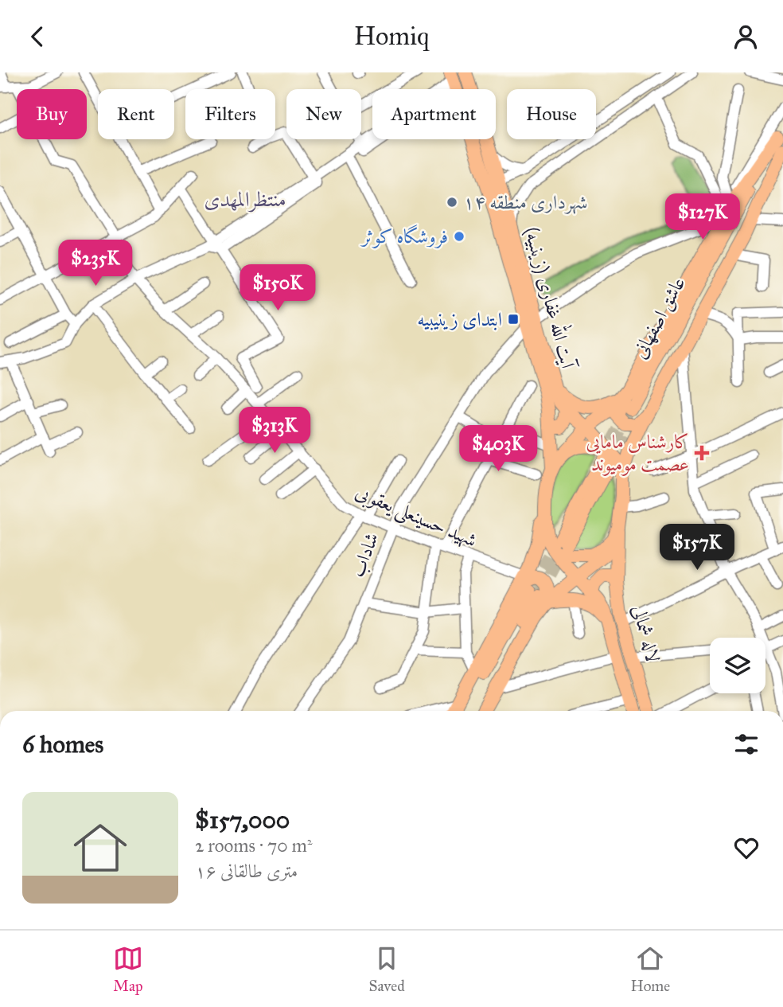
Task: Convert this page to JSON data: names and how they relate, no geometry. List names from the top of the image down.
{
  "streets": {
    "main road": ["آیت الله غفاری (زینبیه)", "عاشق اصفهانی", "لاله شمالی"],
    "street": ["شهید حسینعلی یعقوبی", "شاداب"]
  },
  "crossings": [
    ["آیت الله غفاری (زینبیه)", "شاداب"],
    ["شهید حسینعلی یعقوبی", "شاداب"]
  ],
  "districts": ["منتظرالمهدی"],
  "places": {
    "other": ["شهرداری منطقه ۱۴", "فروشگاه کوثر"],
    "transit": ["ابتدای زینیبیه"],
    "health": ["کارشناس مامایی عصمت مومیوند"]
  },
  "page": {
    "header": "Homiq",
    "chip": [
      "Buy",
      "Rent",
      "Filters",
      "New",
      "Apartment",
      "House"
    ],
    "price": [
      "$127K",
      "$235K",
      "$150K",
      "$313K",
      "$403K",
      "$157K"
    ],
    "heading": "6 homes",
    "list": [
      {
        "name": "$157,000",
        "note": "2 rooms · 70 m² · ۱۶ متری طالقانی"
      }
    ],
    "tabs": ["Map", "Saved", "Home"]
  }
}
